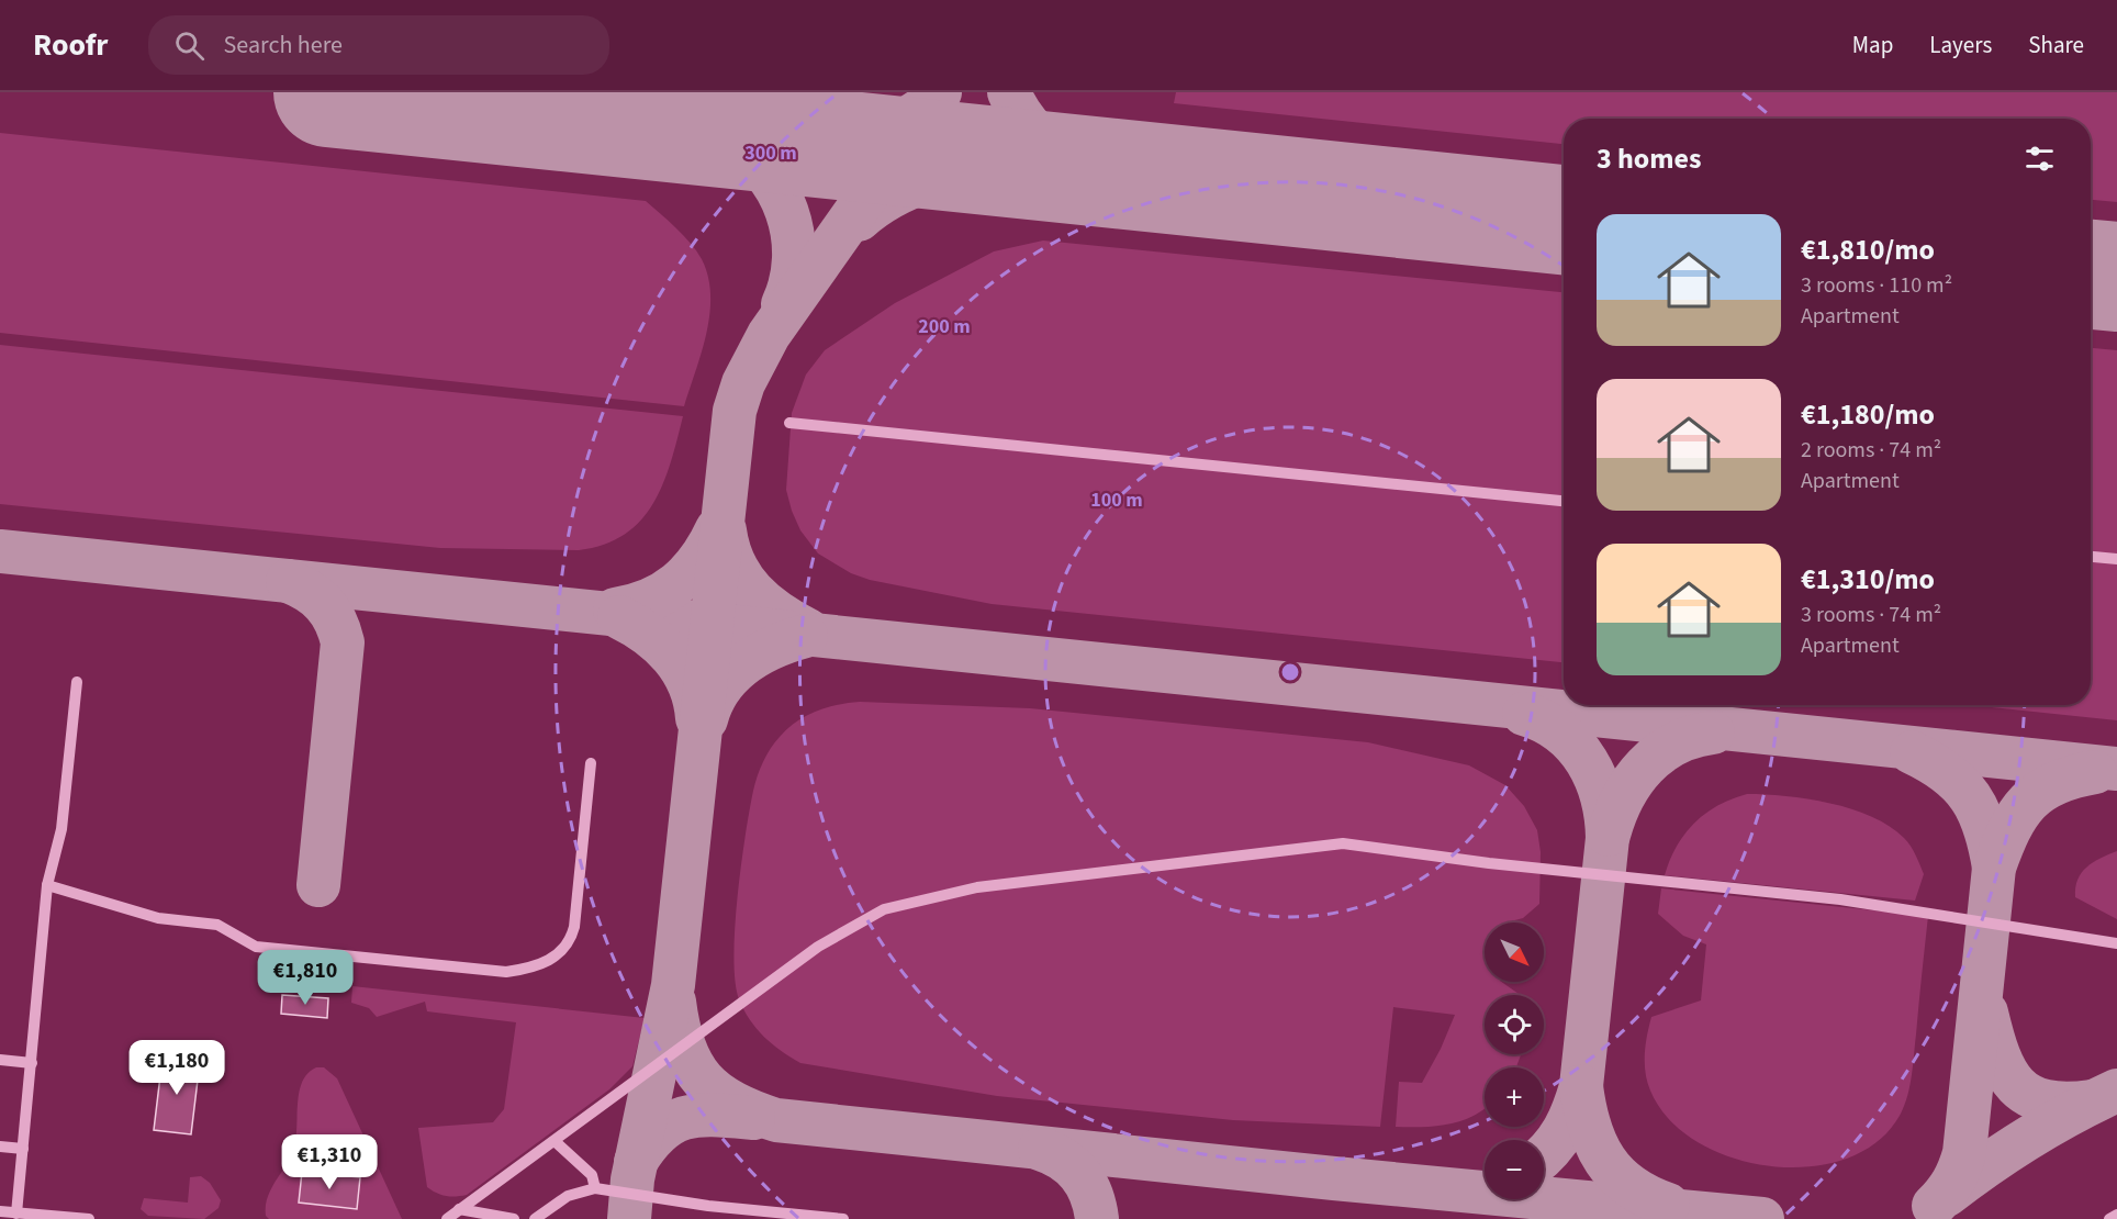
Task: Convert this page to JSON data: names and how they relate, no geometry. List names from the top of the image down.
{
  "north": "bottom right",
  "page": {
    "header": "Roofr",
    "search": "Search here",
    "nav": ["Map", "Layers", "Share"],
    "heading": "3 homes",
    "list": [
      {
        "name": "€1,810/mo",
        "note": "3 rooms · 110 m² · Apartment"
      },
      {
        "name": "€1,180/mo",
        "note": "2 rooms · 74 m² · Apartment"
      },
      {
        "name": "€1,310/mo",
        "note": "3 rooms · 74 m² · Apartment"
      }
    ],
    "map_buttons": ["+", "−"],
    "price": ["€1,810", "€1,180", "€1,310"]
  },
  "rings": ["300 m", "200 m", "100 m"]
}
